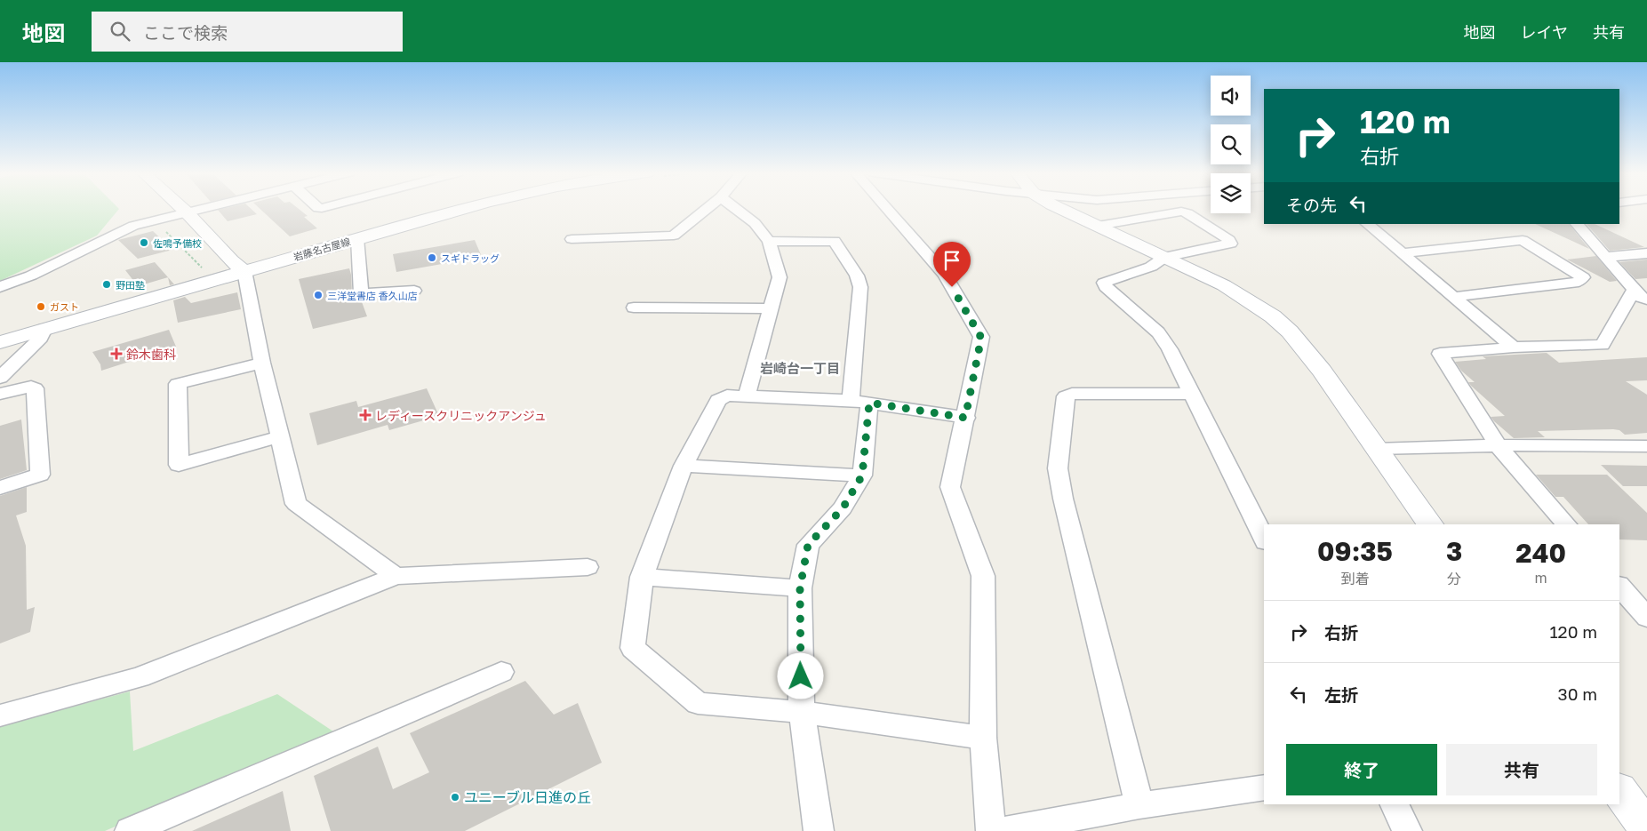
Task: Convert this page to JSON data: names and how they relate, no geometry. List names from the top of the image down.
{
  "streets": {
    "street": ["岩藤名古屋線"]
  },
  "districts": ["岩崎台一丁目"],
  "places": {
    "other": [
      "佐鳴予備校",
      "スギドラッグ",
      "野田塾",
      "三洋堂書店 香久山店",
      "ガスト",
      "ユニーブル日進の丘"
    ],
    "health": ["鈴木歯科", "レディースクリニックアンジュ"]
  },
  "page": {
    "header": "地図",
    "search": "ここで検索",
    "nav": ["地図", "レイヤ", "共有"],
    "turn": ["120 m", "右折"],
    "then": "その先",
    "eta": [
      "09:35",
      "到着",
      "3",
      "分",
      "240",
      "m"
    ],
    "list": [
      {
        "name": "右折",
        "value": "120 m"
      },
      {
        "name": "左折",
        "value": "30 m"
      }
    ],
    "buttons": ["終了", "共有"]
  }
}
